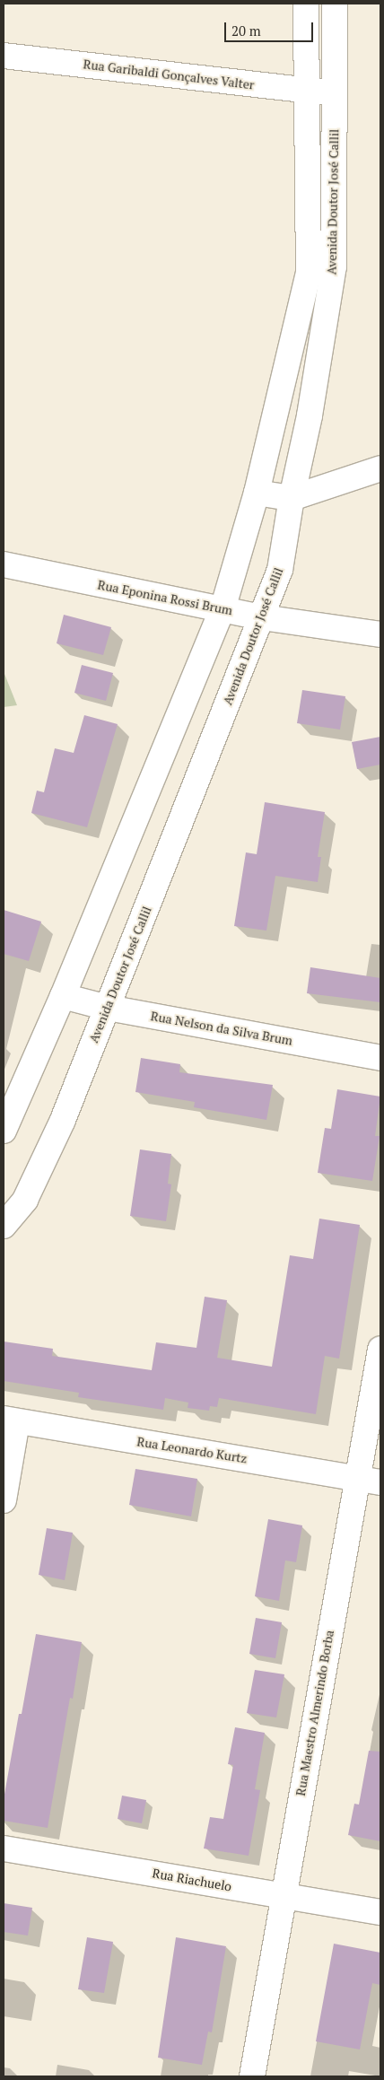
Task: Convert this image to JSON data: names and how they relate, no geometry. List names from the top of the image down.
{
  "streets": {
    "street": [
      "Rua Garibaldi Gonçalves Valter",
      "Avenida Doutor José Callil",
      "Rua Eponina Rossi Brum",
      "Rua Nelson da Silva Brum",
      "Rua Leonardo Kurtz",
      "Rua Maestro Almerindo Borba",
      "Rua Riachuelo"
    ]
  },
  "crossings": [
    ["Rua Garibaldi Gonçalves Valter", "Avenida Doutor José Callil"],
    ["Avenida Doutor José Callil", "Rua Eponina Rossi Brum"],
    ["Avenida Doutor José Callil", "Rua Nelson da Silva Brum"],
    ["Rua Leonardo Kurtz", "Rua Maestro Almerindo Borba"],
    ["Rua Maestro Almerindo Borba", "Rua Riachuelo"]
  ],
  "scale_bar": "20 m"
}
